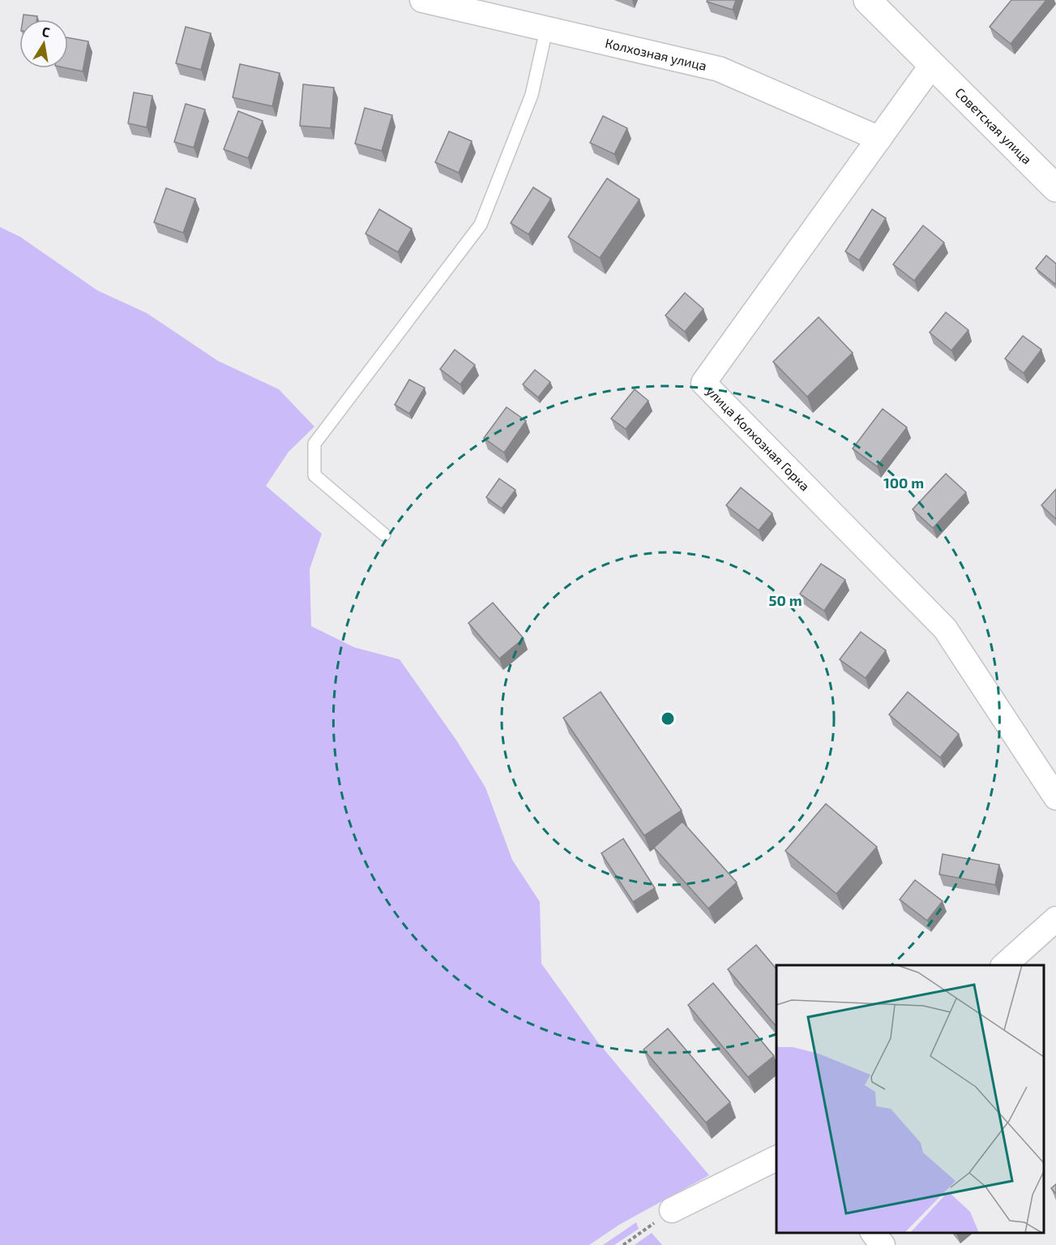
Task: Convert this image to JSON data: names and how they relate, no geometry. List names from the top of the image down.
{
  "streets": {
    "main road": ["Советская улица"],
    "street": ["Колхозная улица", "улица Колхозная Горка"]
  },
  "crossings": [
    ["Колхозная улица", "улица Колхозная Горка"],
    ["Советская улица", "улица Колхозная Горка"]
  ],
  "north": "top",
  "rings": ["100 m", "50 m"]
}
